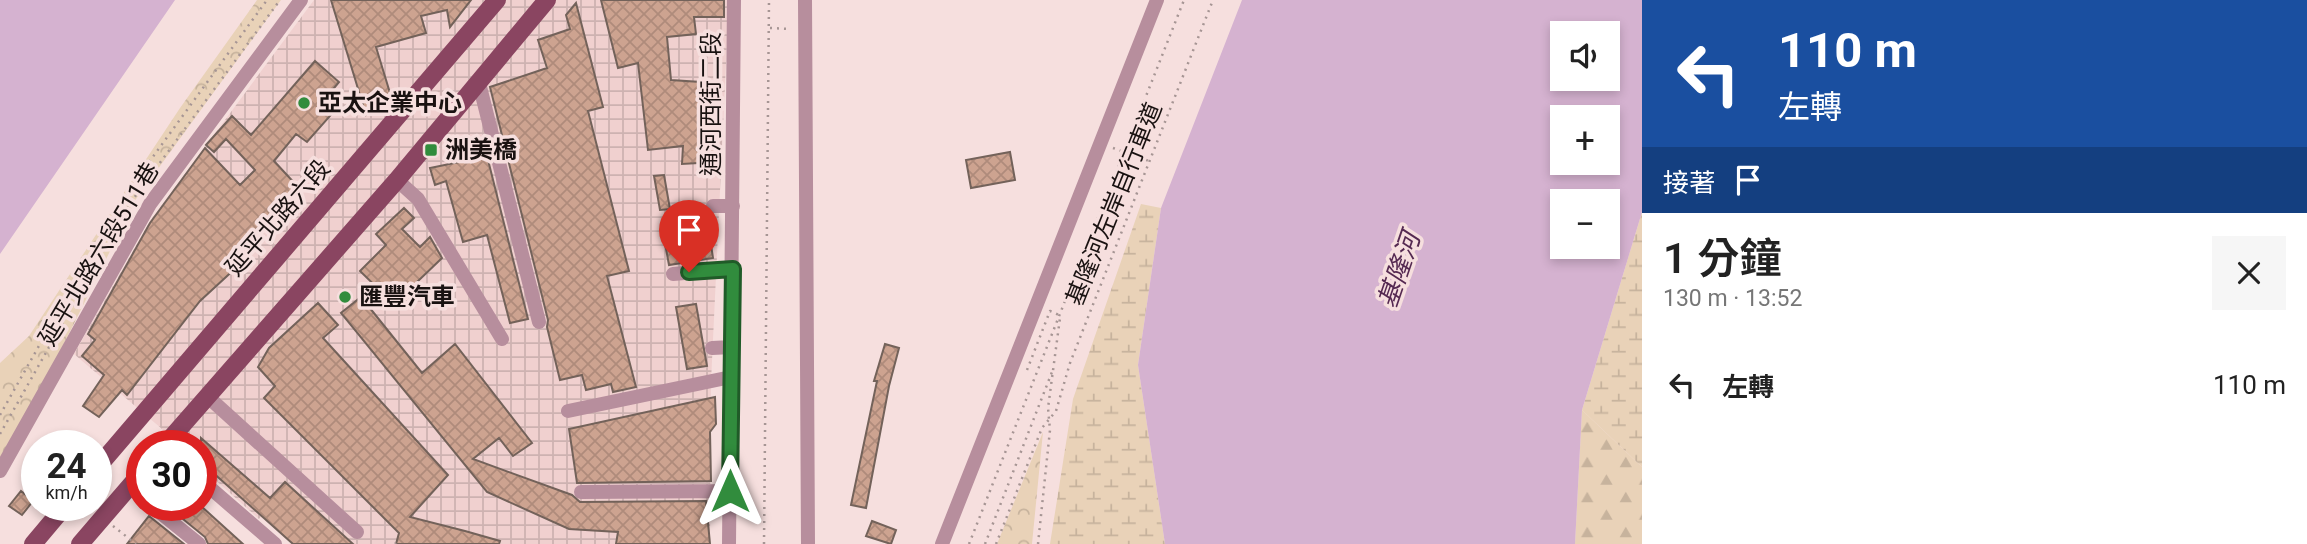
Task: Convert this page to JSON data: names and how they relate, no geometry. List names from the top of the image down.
{
  "streets": {
    "main road": ["延平北路六段"],
    "street": ["通河西街二段", "延平北路六段511巷"],
    "path": ["基隆河左岸自行車道"]
  },
  "water": ["基隆河"],
  "places": {
    "other": ["亞太企業中心", "匯豐汽車"],
    "transit": ["洲美橋"]
  },
  "page": {
    "turn": ["110 m", "左轉"],
    "map_buttons": ["+", "−"],
    "then": "接著",
    "heading": ["1 分鐘", "130 m · 13:52"],
    "list": [
      {
        "name": "左轉",
        "value": "110 m"
      }
    ],
    "speed": "24 km/h",
    "limit": "30"
  }
}
